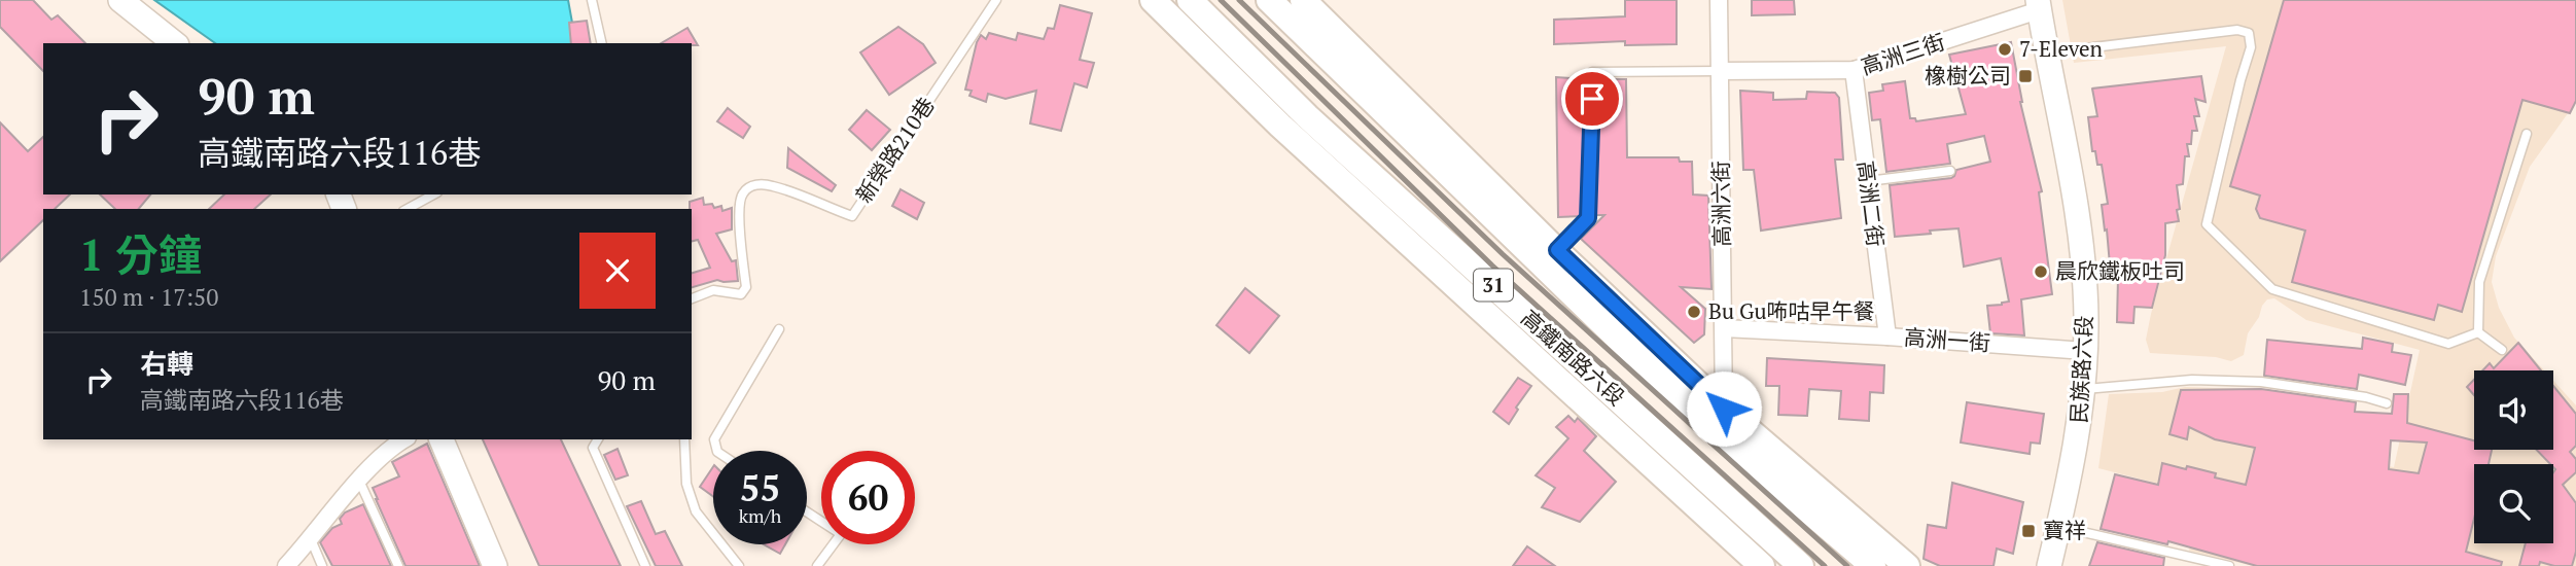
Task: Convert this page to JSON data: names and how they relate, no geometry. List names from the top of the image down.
{
  "streets": {
    "main road": ["31", "高鐵南路六段", "民族路六段"],
    "street": [
      "高洲三街",
      "高洲六街",
      "高洲二街",
      "高洲一街"
    ],
    "lane": ["新榮路210巷"]
  },
  "crossings": [
    ["高洲三街", "高洲六街"],
    ["高洲三街", "高洲二街"],
    ["高洲三街", "民族路六段"],
    ["高洲六街", "高洲一街"],
    ["高洲二街", "高洲一街"],
    ["高洲一街", "民族路六段"]
  ],
  "places": {
    "other": ["7-Eleven", "晨欣鐵板吐司", "Bu Gu咘咕早午餐"],
    "transit": ["橡樹公司", "寶祥"]
  },
  "page": {
    "turn": ["90 m", "高鐵南路六段116巷"],
    "heading": ["1 分鐘", "150 m · 17:50"],
    "list": [
      {
        "name": "右轉",
        "note": "高鐵南路六段116巷",
        "value": "90 m"
      }
    ],
    "speed": "55 km/h",
    "limit": "60"
  }
}
